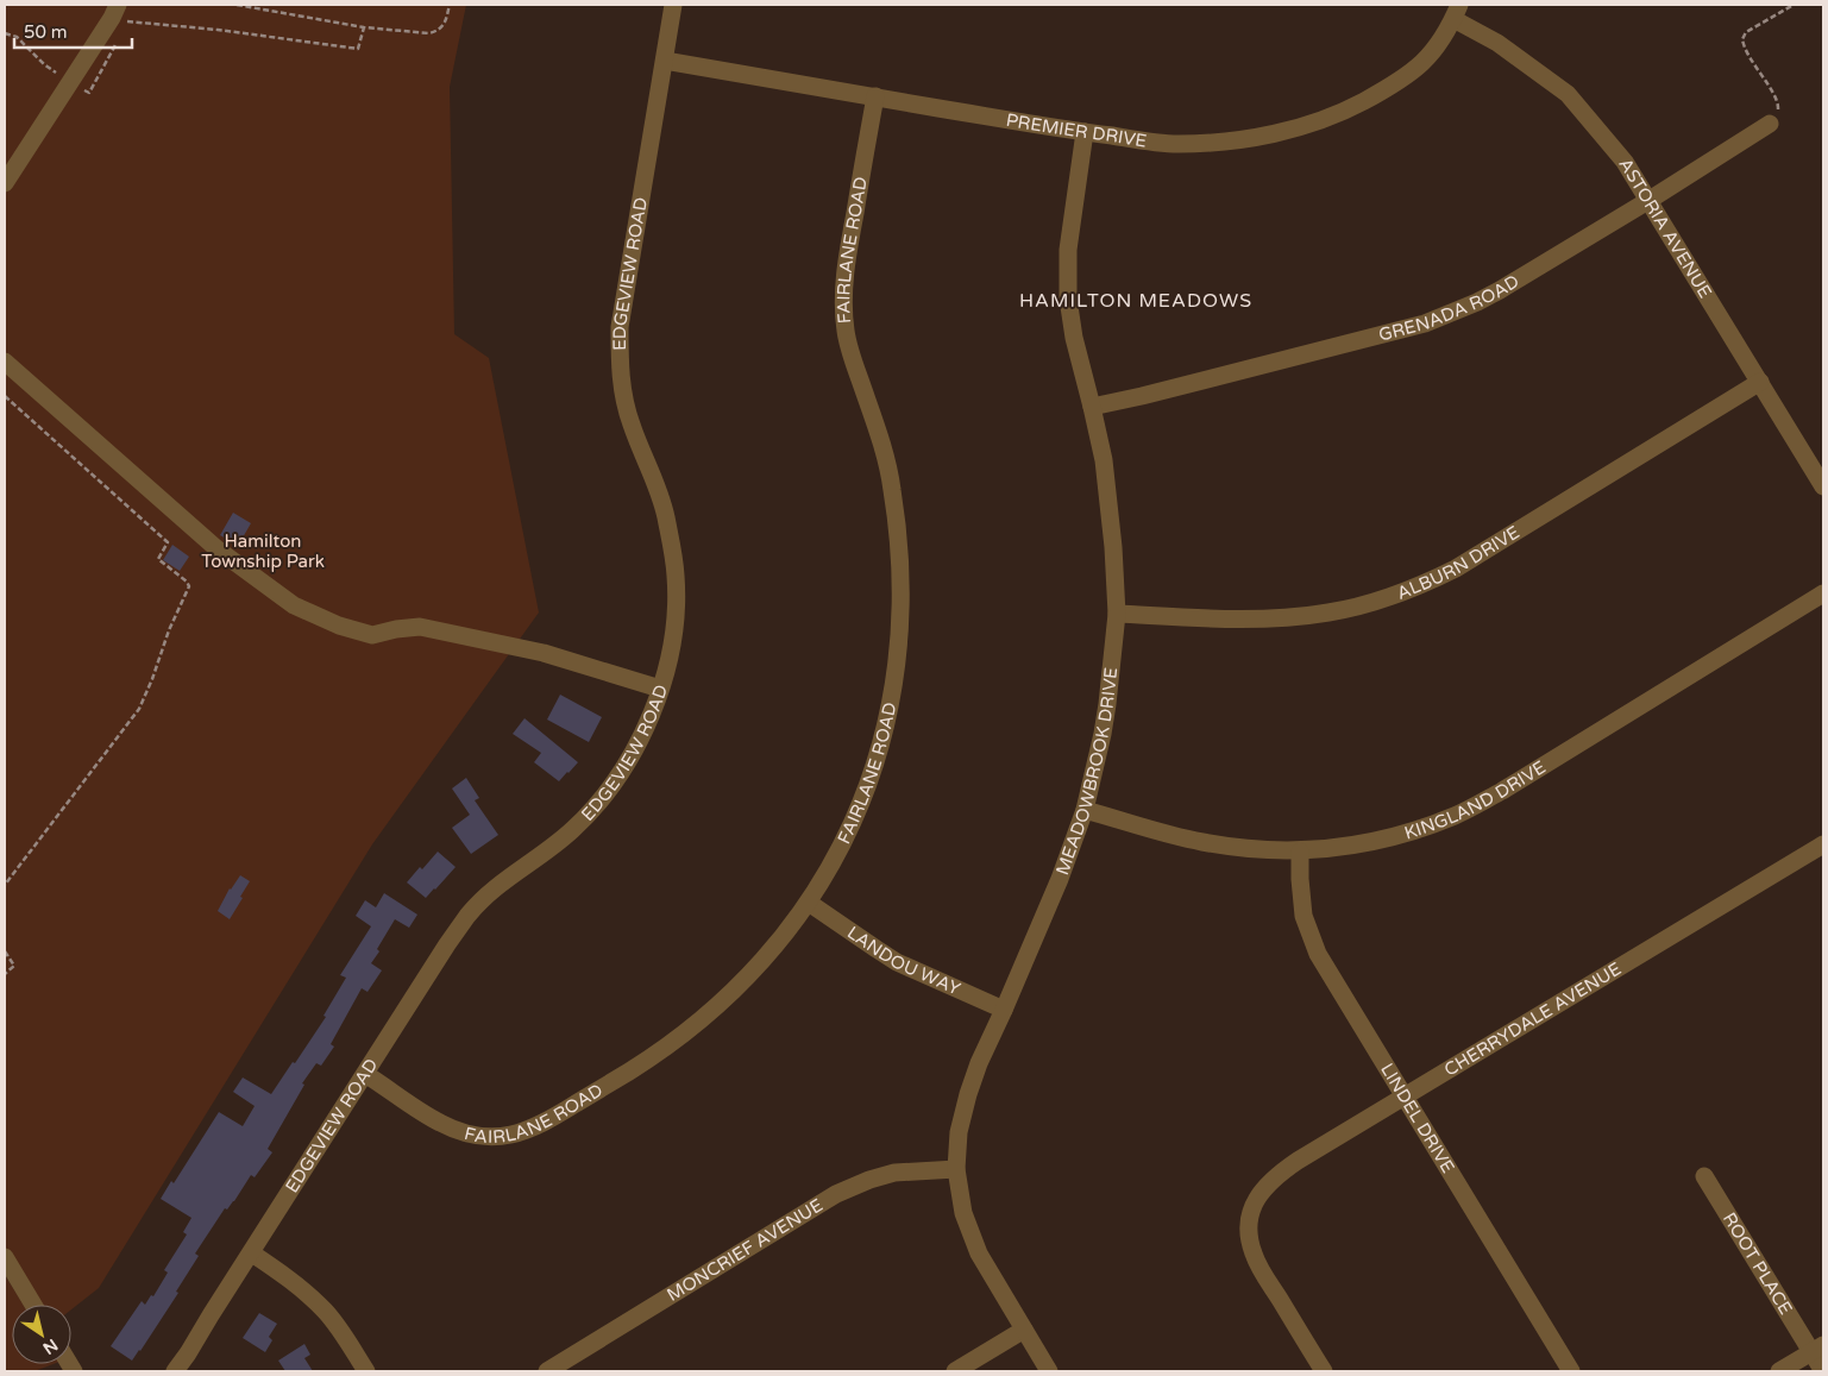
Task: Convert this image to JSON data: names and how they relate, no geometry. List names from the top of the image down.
{
  "streets": {
    "street": [
      "PREMIER DRIVE",
      "ASTORIA AVENUE",
      "FAIRLANE ROAD",
      "EDGEVIEW ROAD",
      "GRENADA ROAD",
      "ALBURN DRIVE",
      "MEADOWBROOK DRIVE",
      "KINGLAND DRIVE",
      "LANDOU WAY",
      "CHERRYDALE AVENUE",
      "LINDEL DRIVE",
      "MONCRIEF AVENUE",
      "ROOT PLACE"
    ]
  },
  "crossings": [
    ["PREMIER DRIVE", "ASTORIA AVENUE"],
    ["PREMIER DRIVE", "FAIRLANE ROAD"],
    ["PREMIER DRIVE", "EDGEVIEW ROAD"],
    ["PREMIER DRIVE", "MEADOWBROOK DRIVE"],
    ["ASTORIA AVENUE", "GRENADA ROAD"],
    ["ASTORIA AVENUE", "ALBURN DRIVE"],
    ["FAIRLANE ROAD", "EDGEVIEW ROAD"],
    ["FAIRLANE ROAD", "LANDOU WAY"],
    ["GRENADA ROAD", "MEADOWBROOK DRIVE"],
    ["ALBURN DRIVE", "MEADOWBROOK DRIVE"],
    ["MEADOWBROOK DRIVE", "KINGLAND DRIVE"],
    ["MEADOWBROOK DRIVE", "LANDOU WAY"],
    ["MEADOWBROOK DRIVE", "MONCRIEF AVENUE"],
    ["KINGLAND DRIVE", "LINDEL DRIVE"],
    ["CHERRYDALE AVENUE", "LINDEL DRIVE"]
  ],
  "districts": ["HAMILTON MEADOWS"],
  "parks": ["Hamilton Township Park"],
  "scale_bar": "50 m",
  "north": "bottom right"
}
